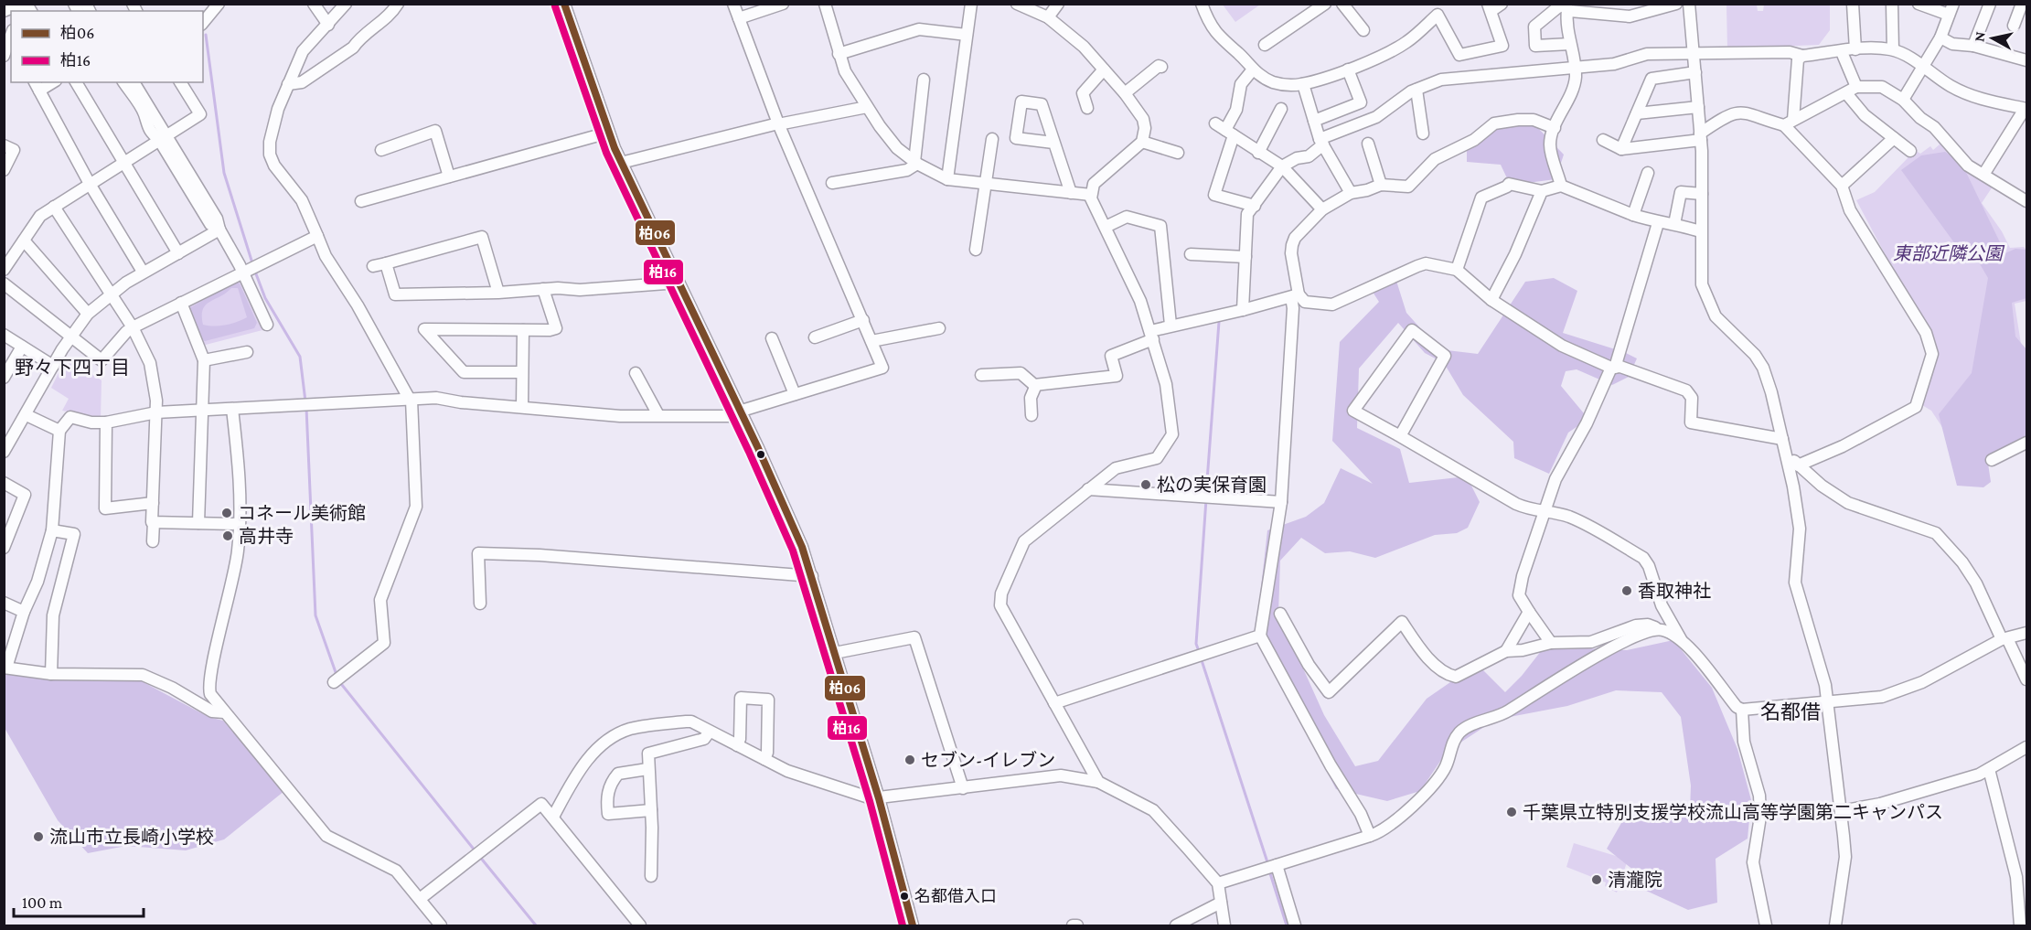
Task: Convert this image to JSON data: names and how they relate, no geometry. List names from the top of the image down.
{
  "districts": ["野々下四丁目", "名都借"],
  "parks": ["東部近隣公園"],
  "places": [
    "松の実保育園",
    "コネール美術館",
    "高井寺",
    "香取神社",
    "セブン-イレブン",
    "千葉県立特別支援学校流山高等学園第二キャンパス",
    "流山市立長崎小学校",
    "清瀧院",
    "名都借入口"
  ],
  "lines": ["transit line 柏06", "transit line 柏16"],
  "legend": ["柏06", "柏16"],
  "scale_bar": "100 m",
  "north": "left"
}
